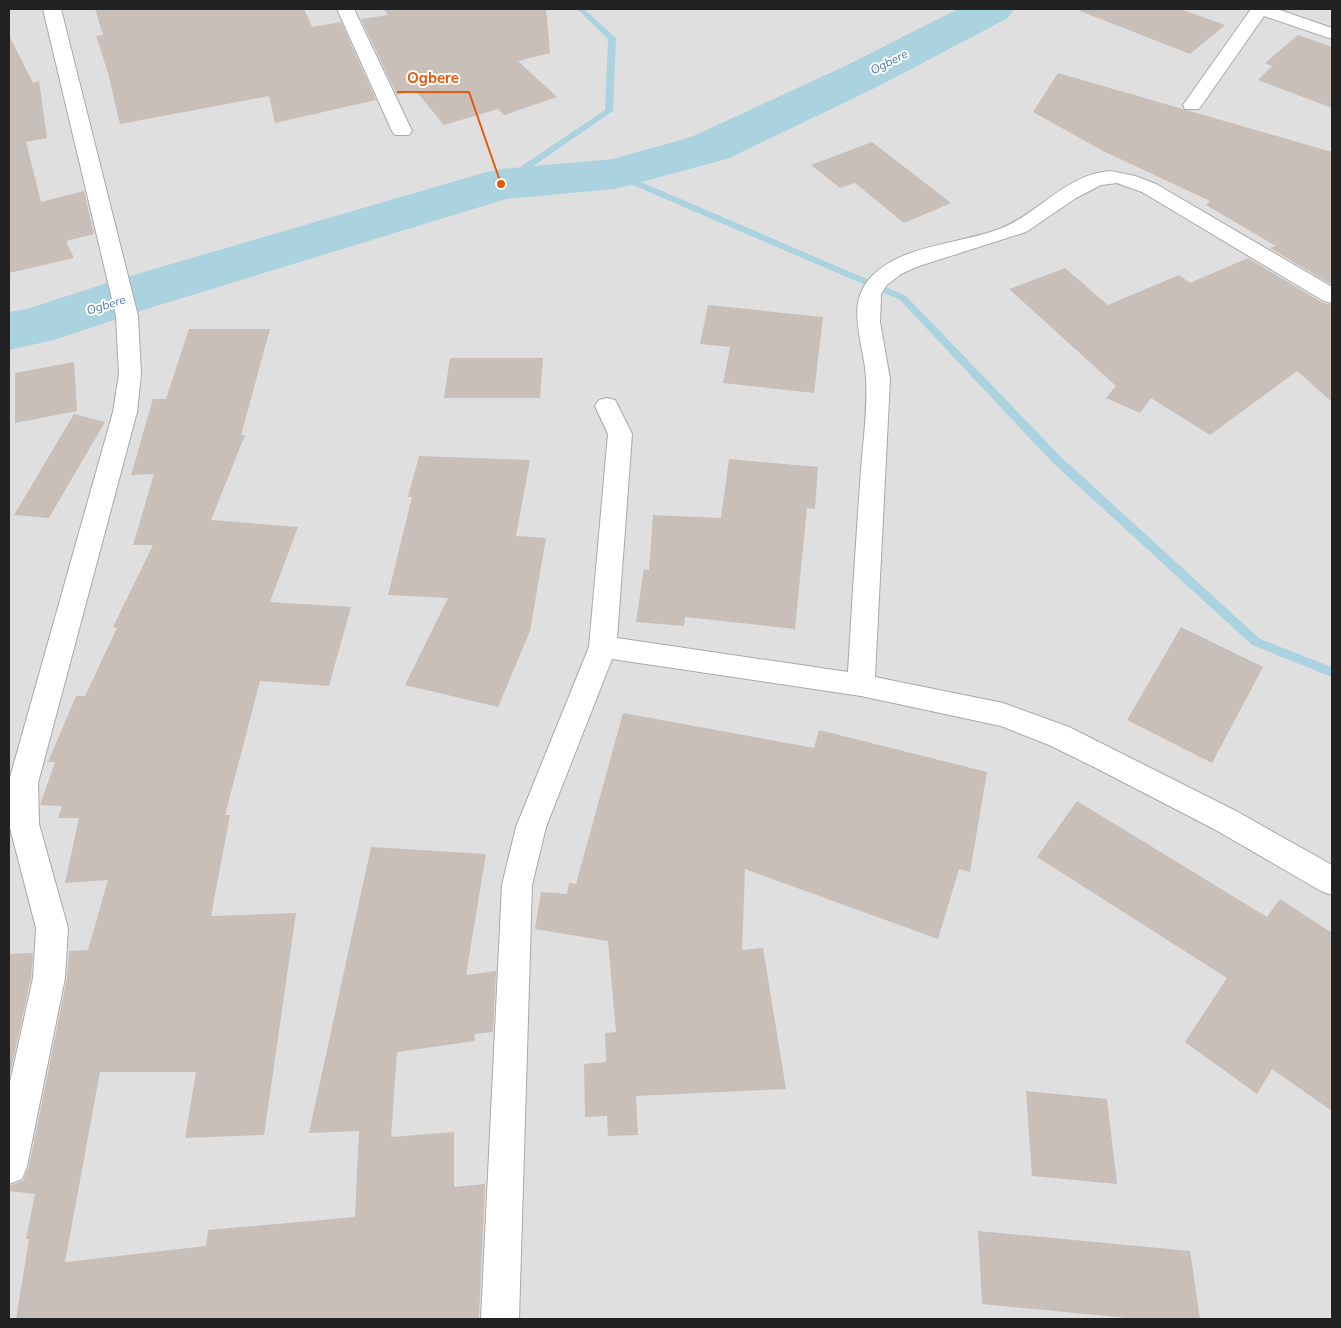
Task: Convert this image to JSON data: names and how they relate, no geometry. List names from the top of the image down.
{
  "water": ["Ogbere"],
  "places": ["Ogbere"]
}
